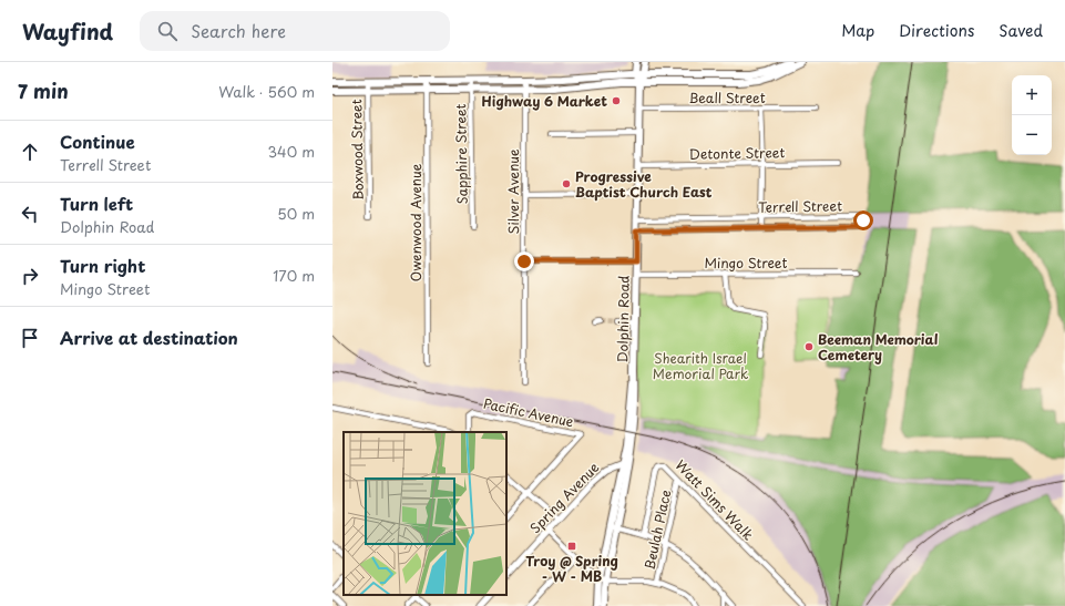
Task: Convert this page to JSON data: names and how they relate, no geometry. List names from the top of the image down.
{
  "streets": {
    "main road": ["Dolphin Road"],
    "street": [
      "Beall Street",
      "Boxwood Street",
      "Detonte Street",
      "Sapphire Street",
      "Silver Avenue",
      "Terrell Street",
      "Owenwood Avenue",
      "Mingo Street",
      "Pacific Avenue",
      "Spring Avenue",
      "Watt Sims Walk",
      "Beulah Place"
    ]
  },
  "crossings": [
    ["Beall Street", "Dolphin Road"],
    ["Detonte Street", "Dolphin Road"],
    ["Terrell Street", "Dolphin Road"],
    ["Mingo Street", "Dolphin Road"],
    ["Dolphin Road", "Spring Avenue"],
    ["Watt Sims Walk", "Beulah Place"]
  ],
  "parks": ["Shearith Israel Memorial Park"],
  "places": {
    "other": ["Highway 6 Market", "Progressive Baptist Church East", "Beeman Memorial Cemetery"],
    "transit": ["Troy @ Spring - W - MB"]
  },
  "page": {
    "header": "Wayfind",
    "search": "Search here",
    "nav": ["Map", "Directions", "Saved"],
    "heading": ["7 min", "Walk · 560 m"],
    "map_buttons": ["+", "−"],
    "list": [
      ["Continue", "Terrell Street", "340 m"],
      ["Turn left", "Dolphin Road", "50 m"],
      ["Turn right", "Mingo Street", "170 m"],
      "Arrive at destination"
    ]
  }
}
